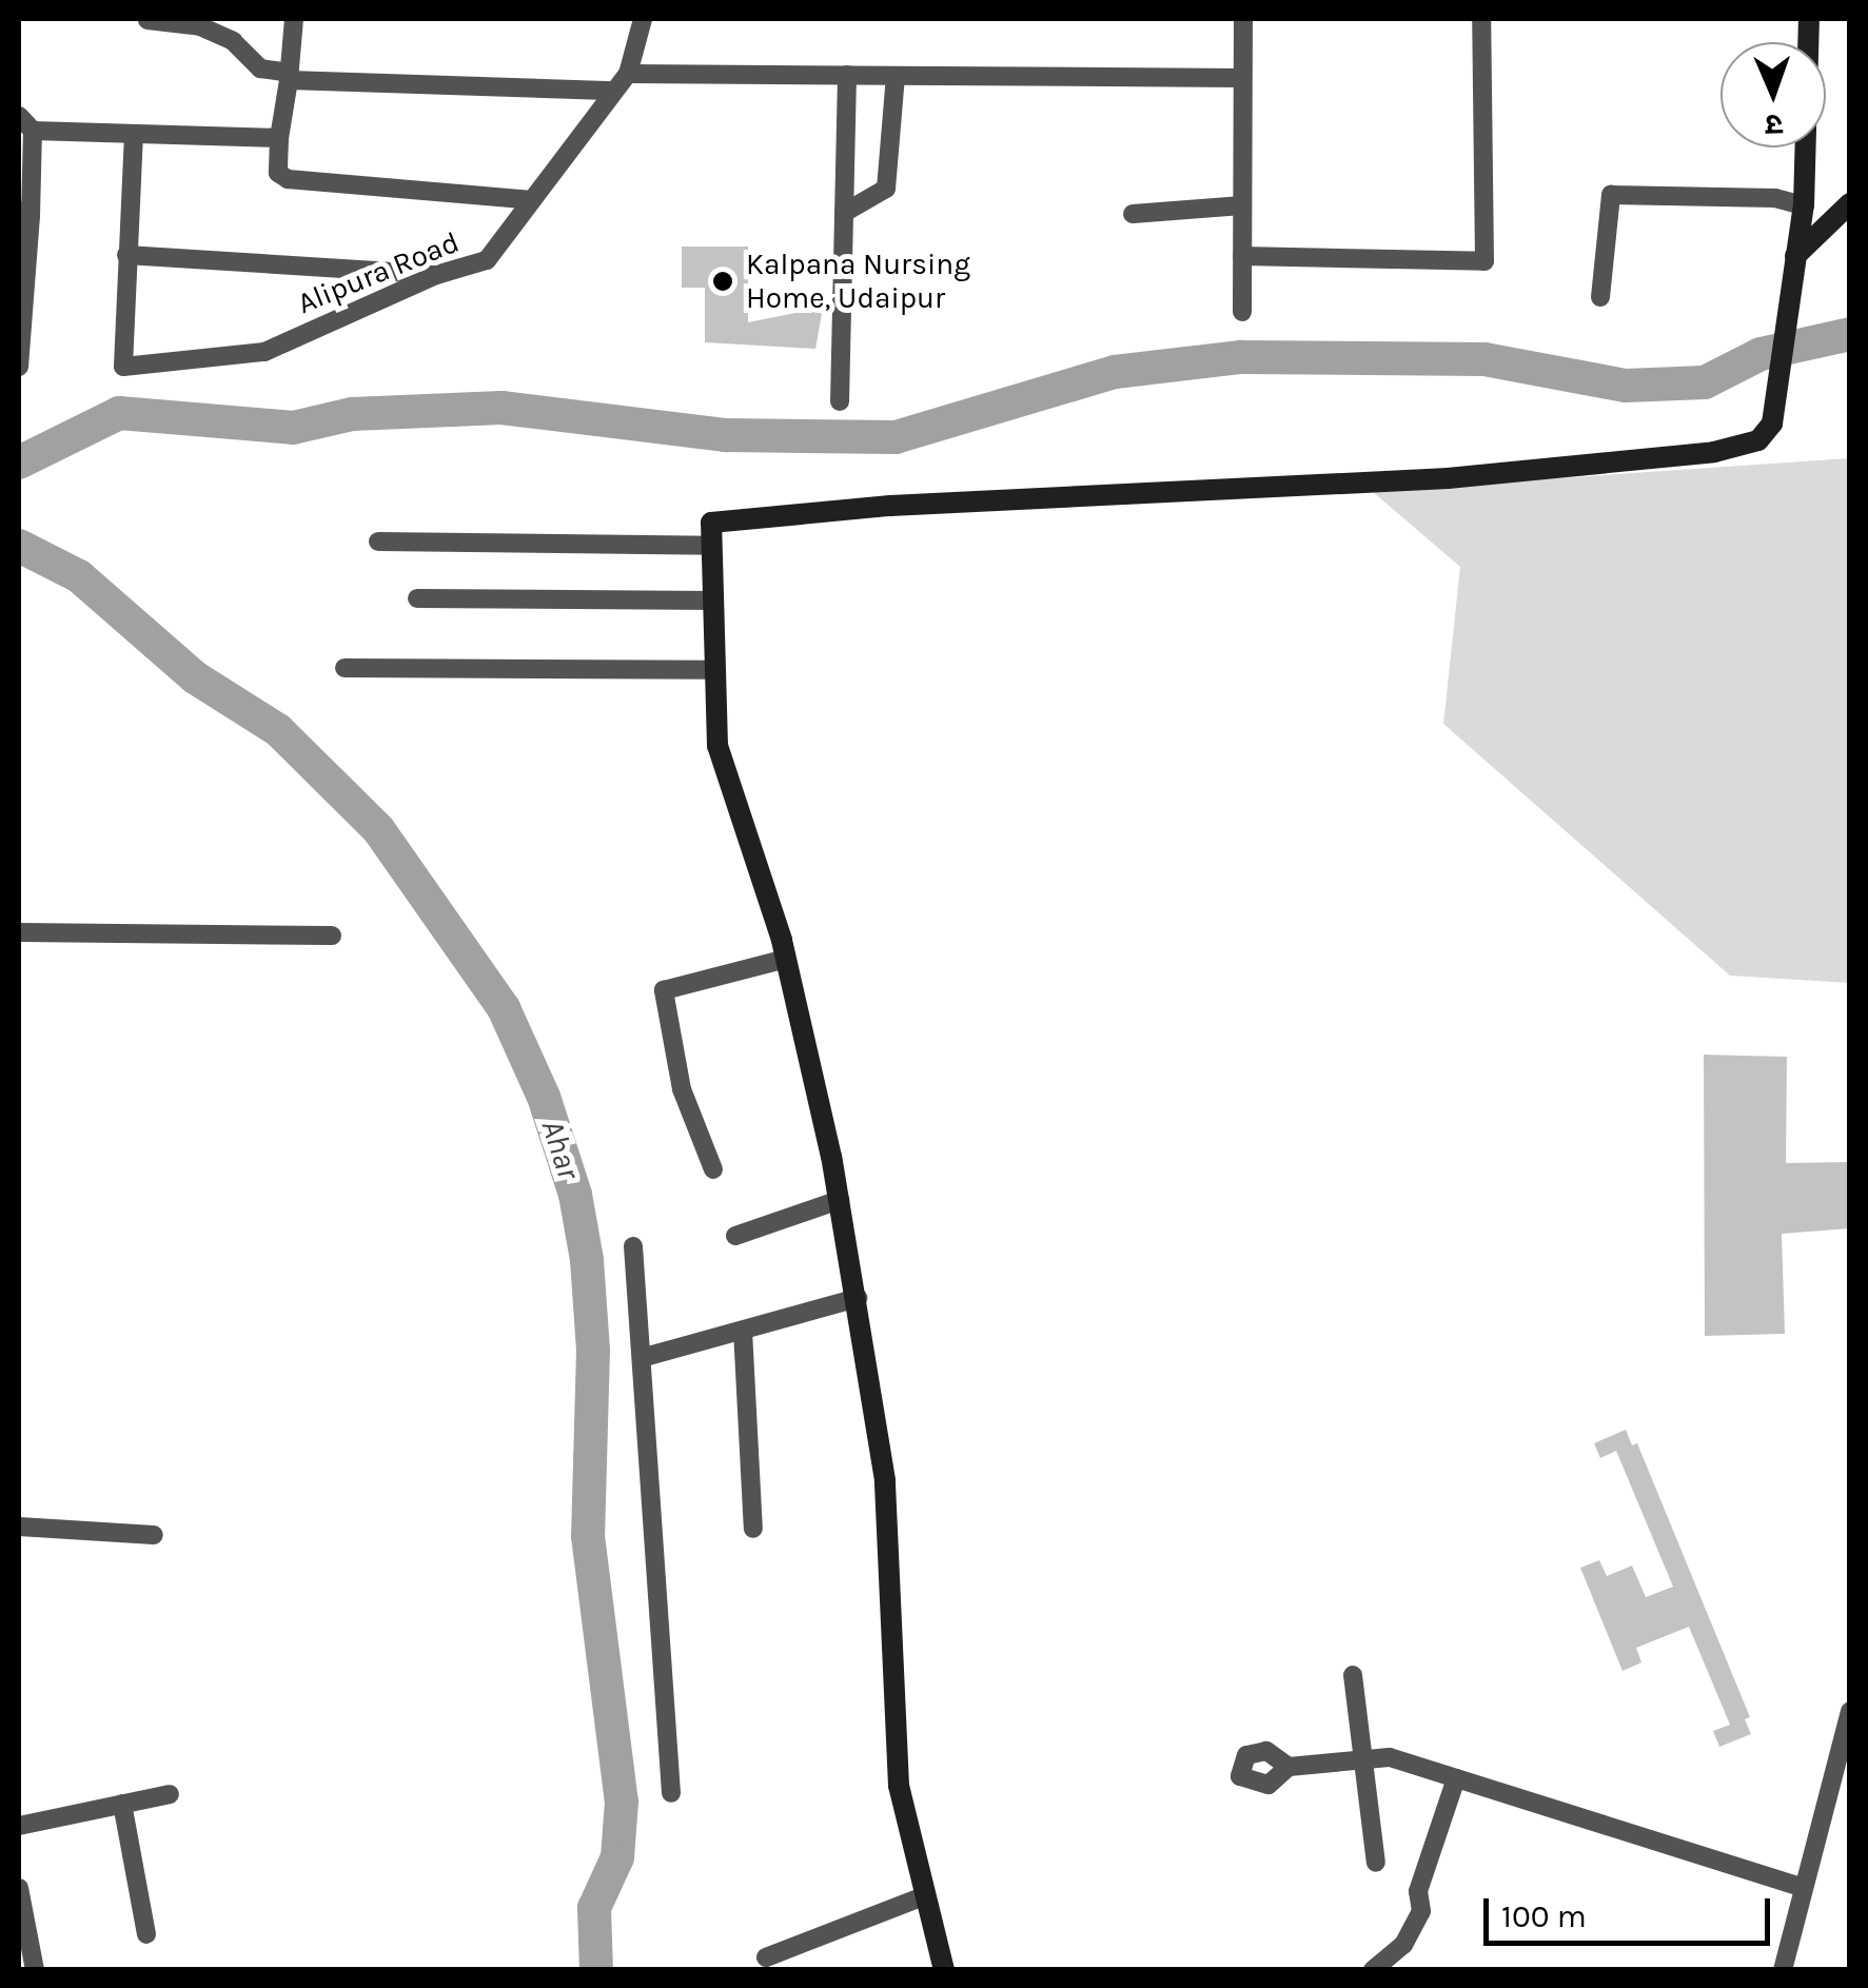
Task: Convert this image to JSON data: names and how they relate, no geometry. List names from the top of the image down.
{
  "streets": {
    "street": ["Alipura Road"]
  },
  "water": ["Ahar"],
  "places": ["Kalpana Nursing Home, Udaipur"],
  "scale_bar": "100 m",
  "north": "bottom"
}
